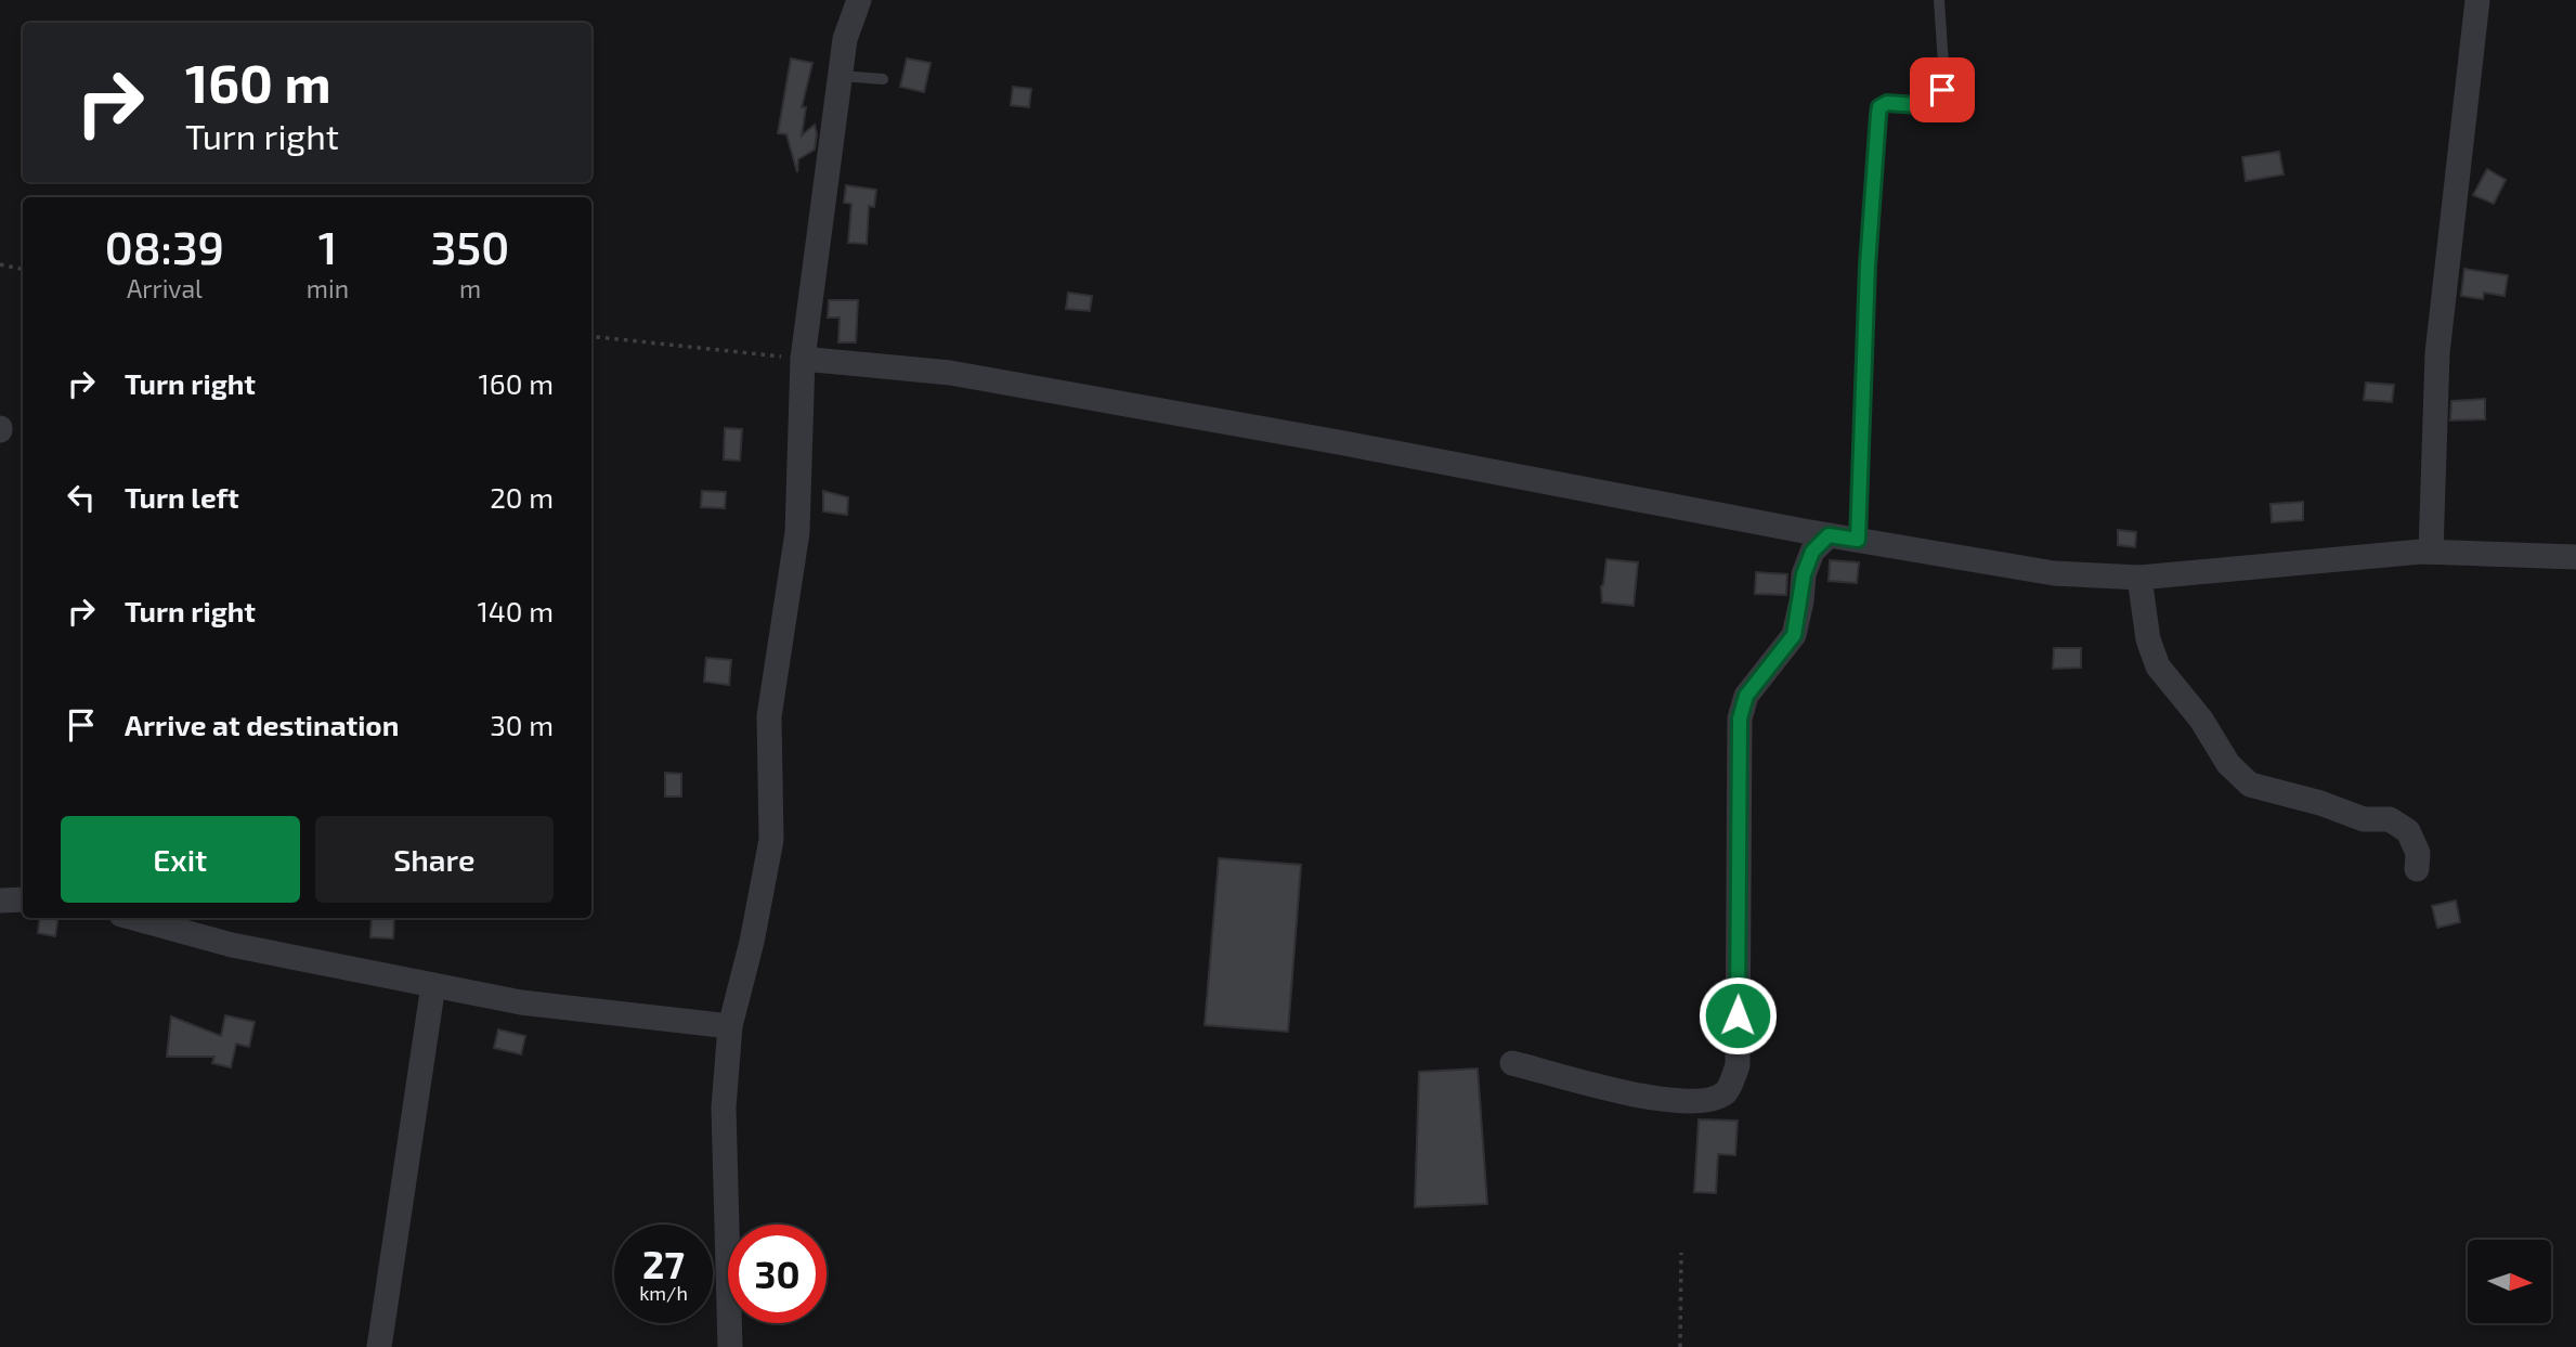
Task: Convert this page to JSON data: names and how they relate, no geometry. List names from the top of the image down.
{
  "north": "right",
  "page": {
    "turn": ["160 m", "Turn right"],
    "eta": [
      "08:39",
      "Arrival",
      "1",
      "min",
      "350",
      "m"
    ],
    "list": [
      {
        "name": "Turn right",
        "value": "160 m"
      },
      {
        "name": "Turn left",
        "value": "20 m"
      },
      {
        "name": "Turn right",
        "value": "140 m"
      },
      {
        "name": "Arrive at destination",
        "value": "30 m"
      }
    ],
    "buttons": ["Exit", "Share"],
    "speed": "27 km/h",
    "limit": "30"
  }
}
